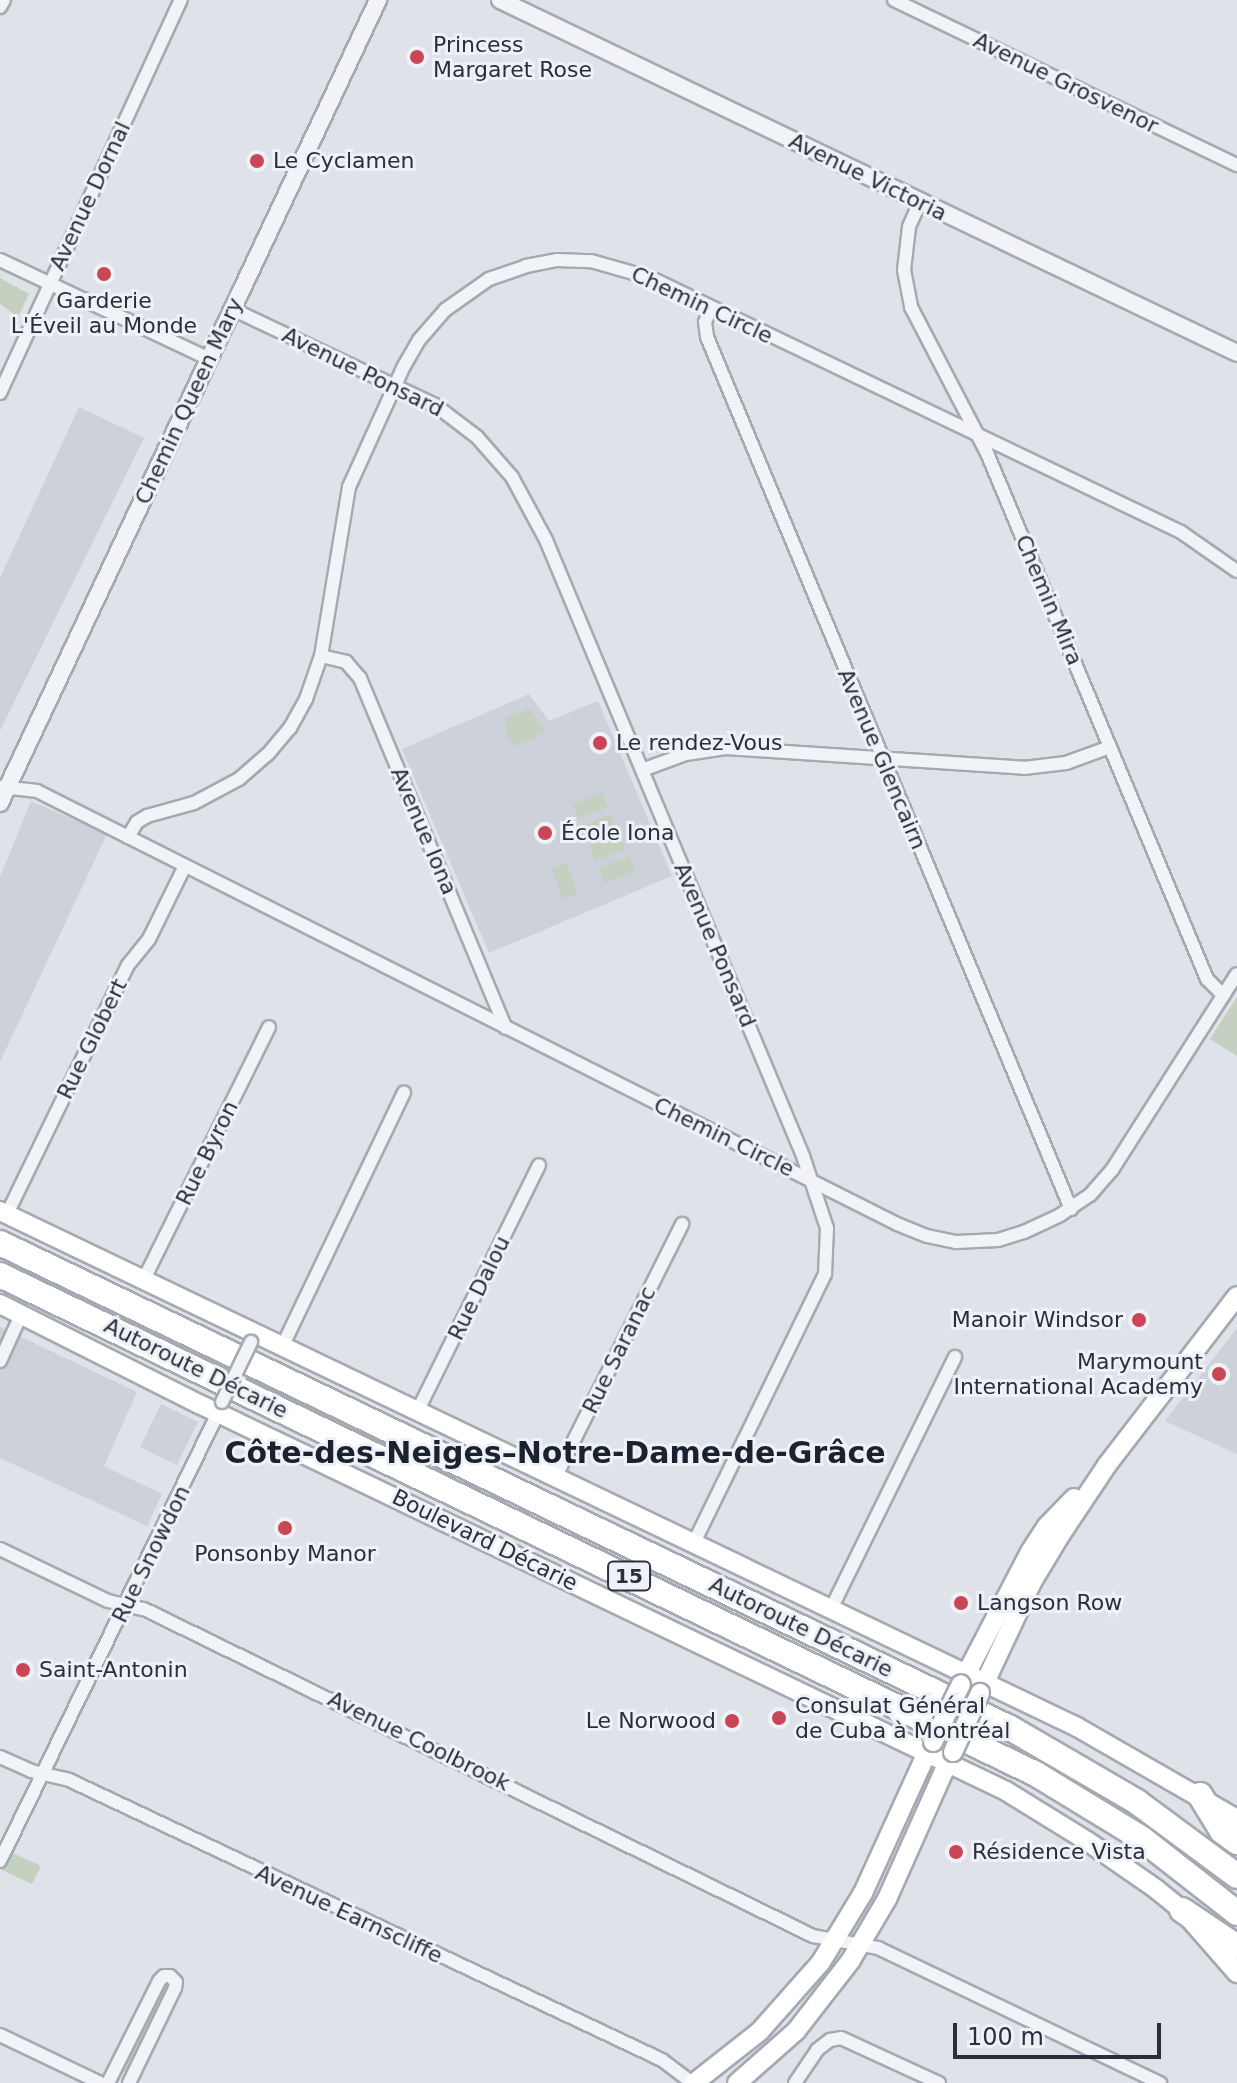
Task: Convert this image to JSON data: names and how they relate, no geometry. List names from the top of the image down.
{
  "streets": {
    "highway": ["Autoroute Décarie", "15"],
    "main road": ["Boulevard Décarie"],
    "street": [
      "Avenue Grosvenor",
      "Avenue Victoria",
      "Avenue Dornal",
      "Chemin Circle",
      "Avenue Ponsard",
      "Chemin Queen Mary",
      "Chemin Mira",
      "Avenue Glencairn",
      "Avenue Iona",
      "Rue Globert",
      "Rue Byron",
      "Rue Dalou",
      "Rue Saranac",
      "Rue Snowdon",
      "Avenue Coolbrook",
      "Avenue Earnscliffe"
    ]
  },
  "crossings": [
    ["Avenue Victoria", "Chemin Mira"],
    ["Chemin Circle", "Avenue Ponsard"],
    ["Chemin Circle", "Chemin Queen Mary"],
    ["Chemin Circle", "Chemin Mira"],
    ["Chemin Circle", "Avenue Glencairn"],
    ["Chemin Circle", "Avenue Iona"],
    ["Chemin Circle", "Rue Globert"],
    ["Avenue Ponsard", "Chemin Queen Mary"],
    ["Boulevard Décarie", "Rue Snowdon"],
    ["Rue Snowdon", "Avenue Coolbrook"],
    ["Rue Snowdon", "Avenue Earnscliffe"]
  ],
  "districts": ["Côte-des-Neiges–Notre-Dame-de-Grâce"],
  "places": [
    "Princess Margaret Rose",
    "Le Cyclamen",
    "Garderie L'Éveil au Monde",
    "Le rendez-Vous",
    "École Iona",
    "Manoir Windsor",
    "Marymount International Academy",
    "Ponsonby Manor",
    "Langson Row",
    "Saint-Antonin",
    "Consulat Général de Cuba à Montréal",
    "Le Norwood",
    "Résidence Vista"
  ],
  "scale_bar": "100 m"
}
